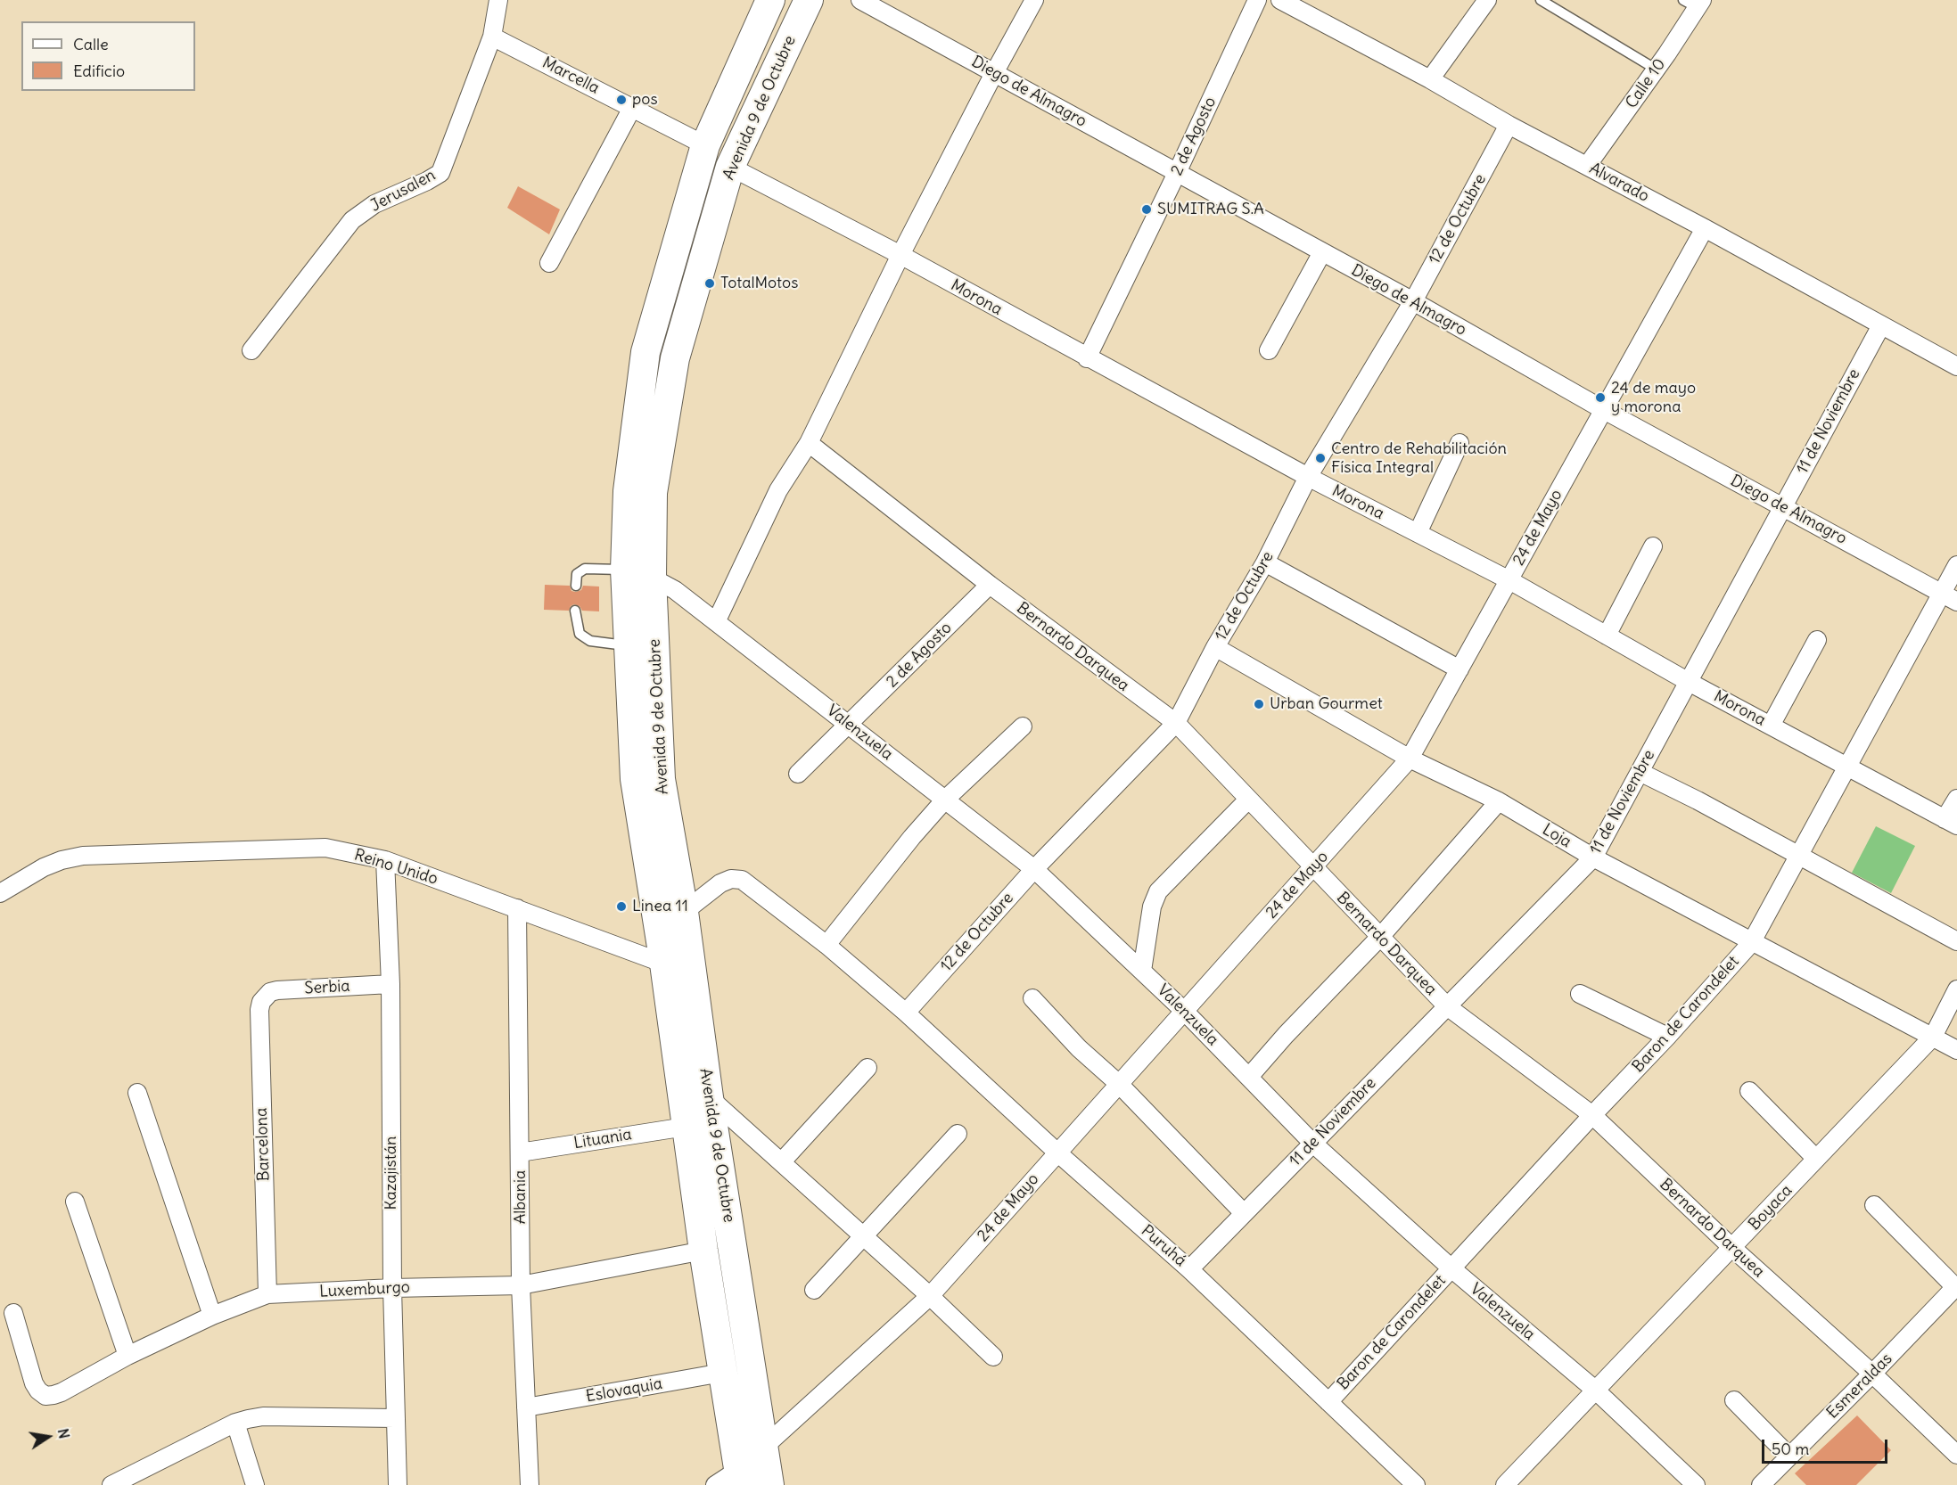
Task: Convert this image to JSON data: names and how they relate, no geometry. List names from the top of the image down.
{
  "streets": {
    "main road": ["Avenida 9 de Octubre"],
    "street": [
      "Marcella",
      "Calle 10",
      "Diego de Almagro",
      "2 de Agosto",
      "Alvarado",
      "Jerusalen",
      "12 de Octubre",
      "Morona",
      "11 de Noviembre",
      "24 de Mayo",
      "Bernardo Darquea",
      "Valenzuela",
      "Loja",
      "Reino Unido",
      "Serbia",
      "Baron de Carondelet",
      "Lituania",
      "Barcelona",
      "Kazajistán",
      "Albania",
      "Boyaca",
      "Puruhá",
      "Luxemburgo",
      "Esmeraldas",
      "Eslovaquia"
    ]
  },
  "crossings": [
    ["Marcella", "Avenida 9 de Octubre"],
    ["Marcella", "Jerusalen"],
    ["Calle 10", "Alvarado"],
    ["Diego de Almagro", "2 de Agosto"],
    ["Diego de Almagro", "12 de Octubre"],
    ["Diego de Almagro", "11 de Noviembre"],
    ["Diego de Almagro", "24 de Mayo"],
    ["Diego de Almagro", "Baron de Carondelet"],
    ["Avenida 9 de Octubre", "Morona"],
    ["Avenida 9 de Octubre", "24 de Mayo"],
    ["Avenida 9 de Octubre", "Valenzuela"],
    ["Avenida 9 de Octubre", "Reino Unido"],
    ["Avenida 9 de Octubre", "Lituania"],
    ["Avenida 9 de Octubre", "Puruhá"],
    ["Avenida 9 de Octubre", "Luxemburgo"],
    ["Avenida 9 de Octubre", "Eslovaquia"],
    ["2 de Agosto", "Morona"],
    ["2 de Agosto", "Bernardo Darquea"],
    ["2 de Agosto", "Valenzuela"],
    ["Alvarado", "12 de Octubre"],
    ["Alvarado", "11 de Noviembre"],
    ["Alvarado", "24 de Mayo"],
    ["12 de Octubre", "Morona"],
    ["12 de Octubre", "Bernardo Darquea"],
    ["12 de Octubre", "Valenzuela"],
    ["12 de Octubre", "Loja"],
    ["12 de Octubre", "Puruhá"],
    ["Morona", "11 de Noviembre"],
    ["Morona", "24 de Mayo"],
    ["Morona", "Baron de Carondelet"],
    ["11 de Noviembre", "Bernardo Darquea"],
    ["11 de Noviembre", "Valenzuela"],
    ["11 de Noviembre", "Loja"],
    ["11 de Noviembre", "Puruhá"],
    ["24 de Mayo", "Bernardo Darquea"],
    ["24 de Mayo", "Valenzuela"],
    ["24 de Mayo", "Loja"],
    ["24 de Mayo", "Puruhá"],
    ["Bernardo Darquea", "Baron de Carondelet"],
    ["Bernardo Darquea", "Boyaca"],
    ["Bernardo Darquea", "Esmeraldas"],
    ["Valenzuela", "Baron de Carondelet"],
    ["Valenzuela", "Boyaca"],
    ["Loja", "Baron de Carondelet"],
    ["Loja", "Boyaca"],
    ["Reino Unido", "Kazajistán"],
    ["Reino Unido", "Albania"],
    ["Serbia", "Barcelona"],
    ["Serbia", "Kazajistán"],
    ["Baron de Carondelet", "Puruhá"],
    ["Lituania", "Albania"],
    ["Barcelona", "Luxemburgo"],
    ["Kazajistán", "Luxemburgo"],
    ["Albania", "Luxemburgo"],
    ["Albania", "Eslovaquia"]
  ],
  "places": [
    "pos",
    "SUMITRAG S.A",
    "TotalMotos",
    "24 de mayo y morona",
    "Centro de Rehabilitación Física Integral",
    "Urban Gourmet",
    "Linea 11"
  ],
  "legend": ["Calle", "Edificio"],
  "scale_bar": "50 m",
  "north": "right"
}
